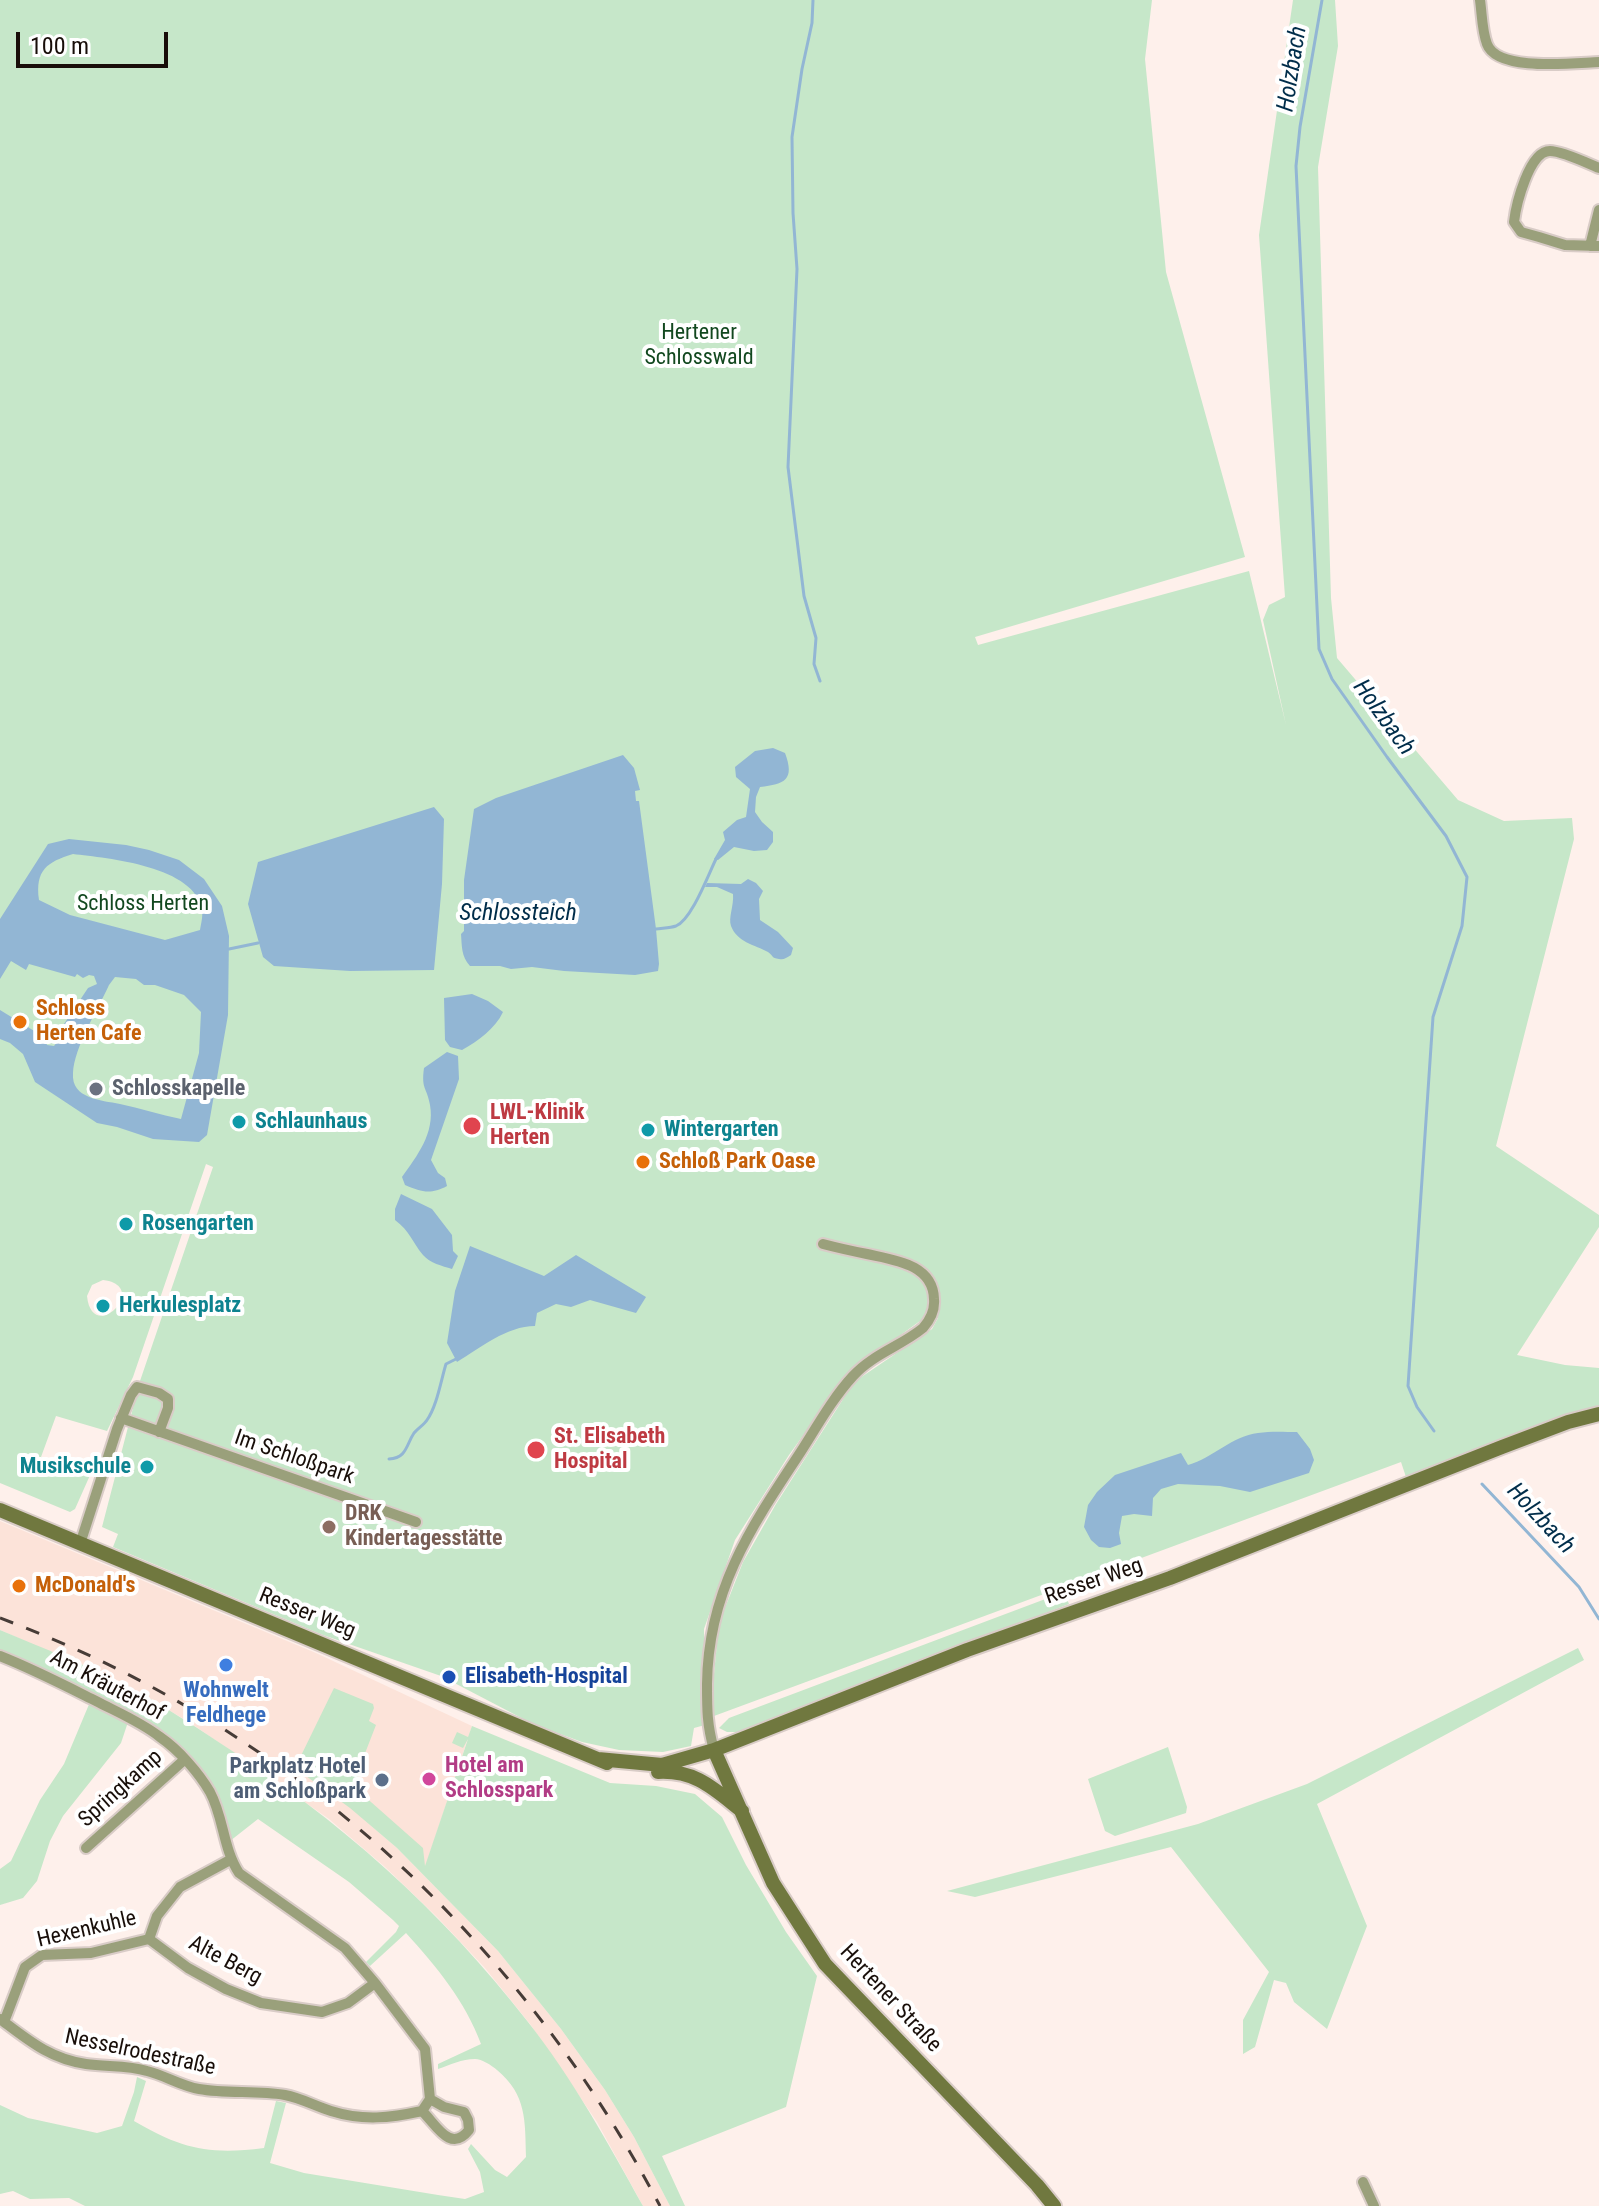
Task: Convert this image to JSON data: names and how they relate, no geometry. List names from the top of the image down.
{
  "streets": {
    "main road": ["Resser Weg", "Hertener Straße"],
    "street": [
      "Im Schloßpark",
      "Am Kräuterhof",
      "Springkamp",
      "Hexenkuhle",
      "Alte Berg",
      "Nesselrodestraße"
    ]
  },
  "crossings": [
    ["Resser Weg", "Hertener Straße"],
    ["Am Kräuterhof", "Springkamp"],
    ["Am Kräuterhof", "Hexenkuhle"],
    ["Hexenkuhle", "Alte Berg"],
    ["Hexenkuhle", "Nesselrodestraße"]
  ],
  "water": ["Holzbach", "Schlossteich"],
  "parks": ["Hertener Schlosswald", "Schloss Herten"],
  "places": [
    "Schloss Herten Cafe",
    "Schlosskapelle",
    "Schlaunhaus",
    "LWL-Klinik Herten",
    "Wintergarten",
    "Schloß Park Oase",
    "Rosengarten",
    "Herkulesplatz",
    "St. Elisabeth Hospital",
    "Musikschule",
    "DRK Kindertagesstätte",
    "McDonald's",
    "Wohnwelt Feldhege",
    "Elisabeth-Hospital",
    "Hotel am Schlosspark",
    "Parkplatz Hotel am Schloßpark"
  ],
  "scale_bar": "100 m"
}
